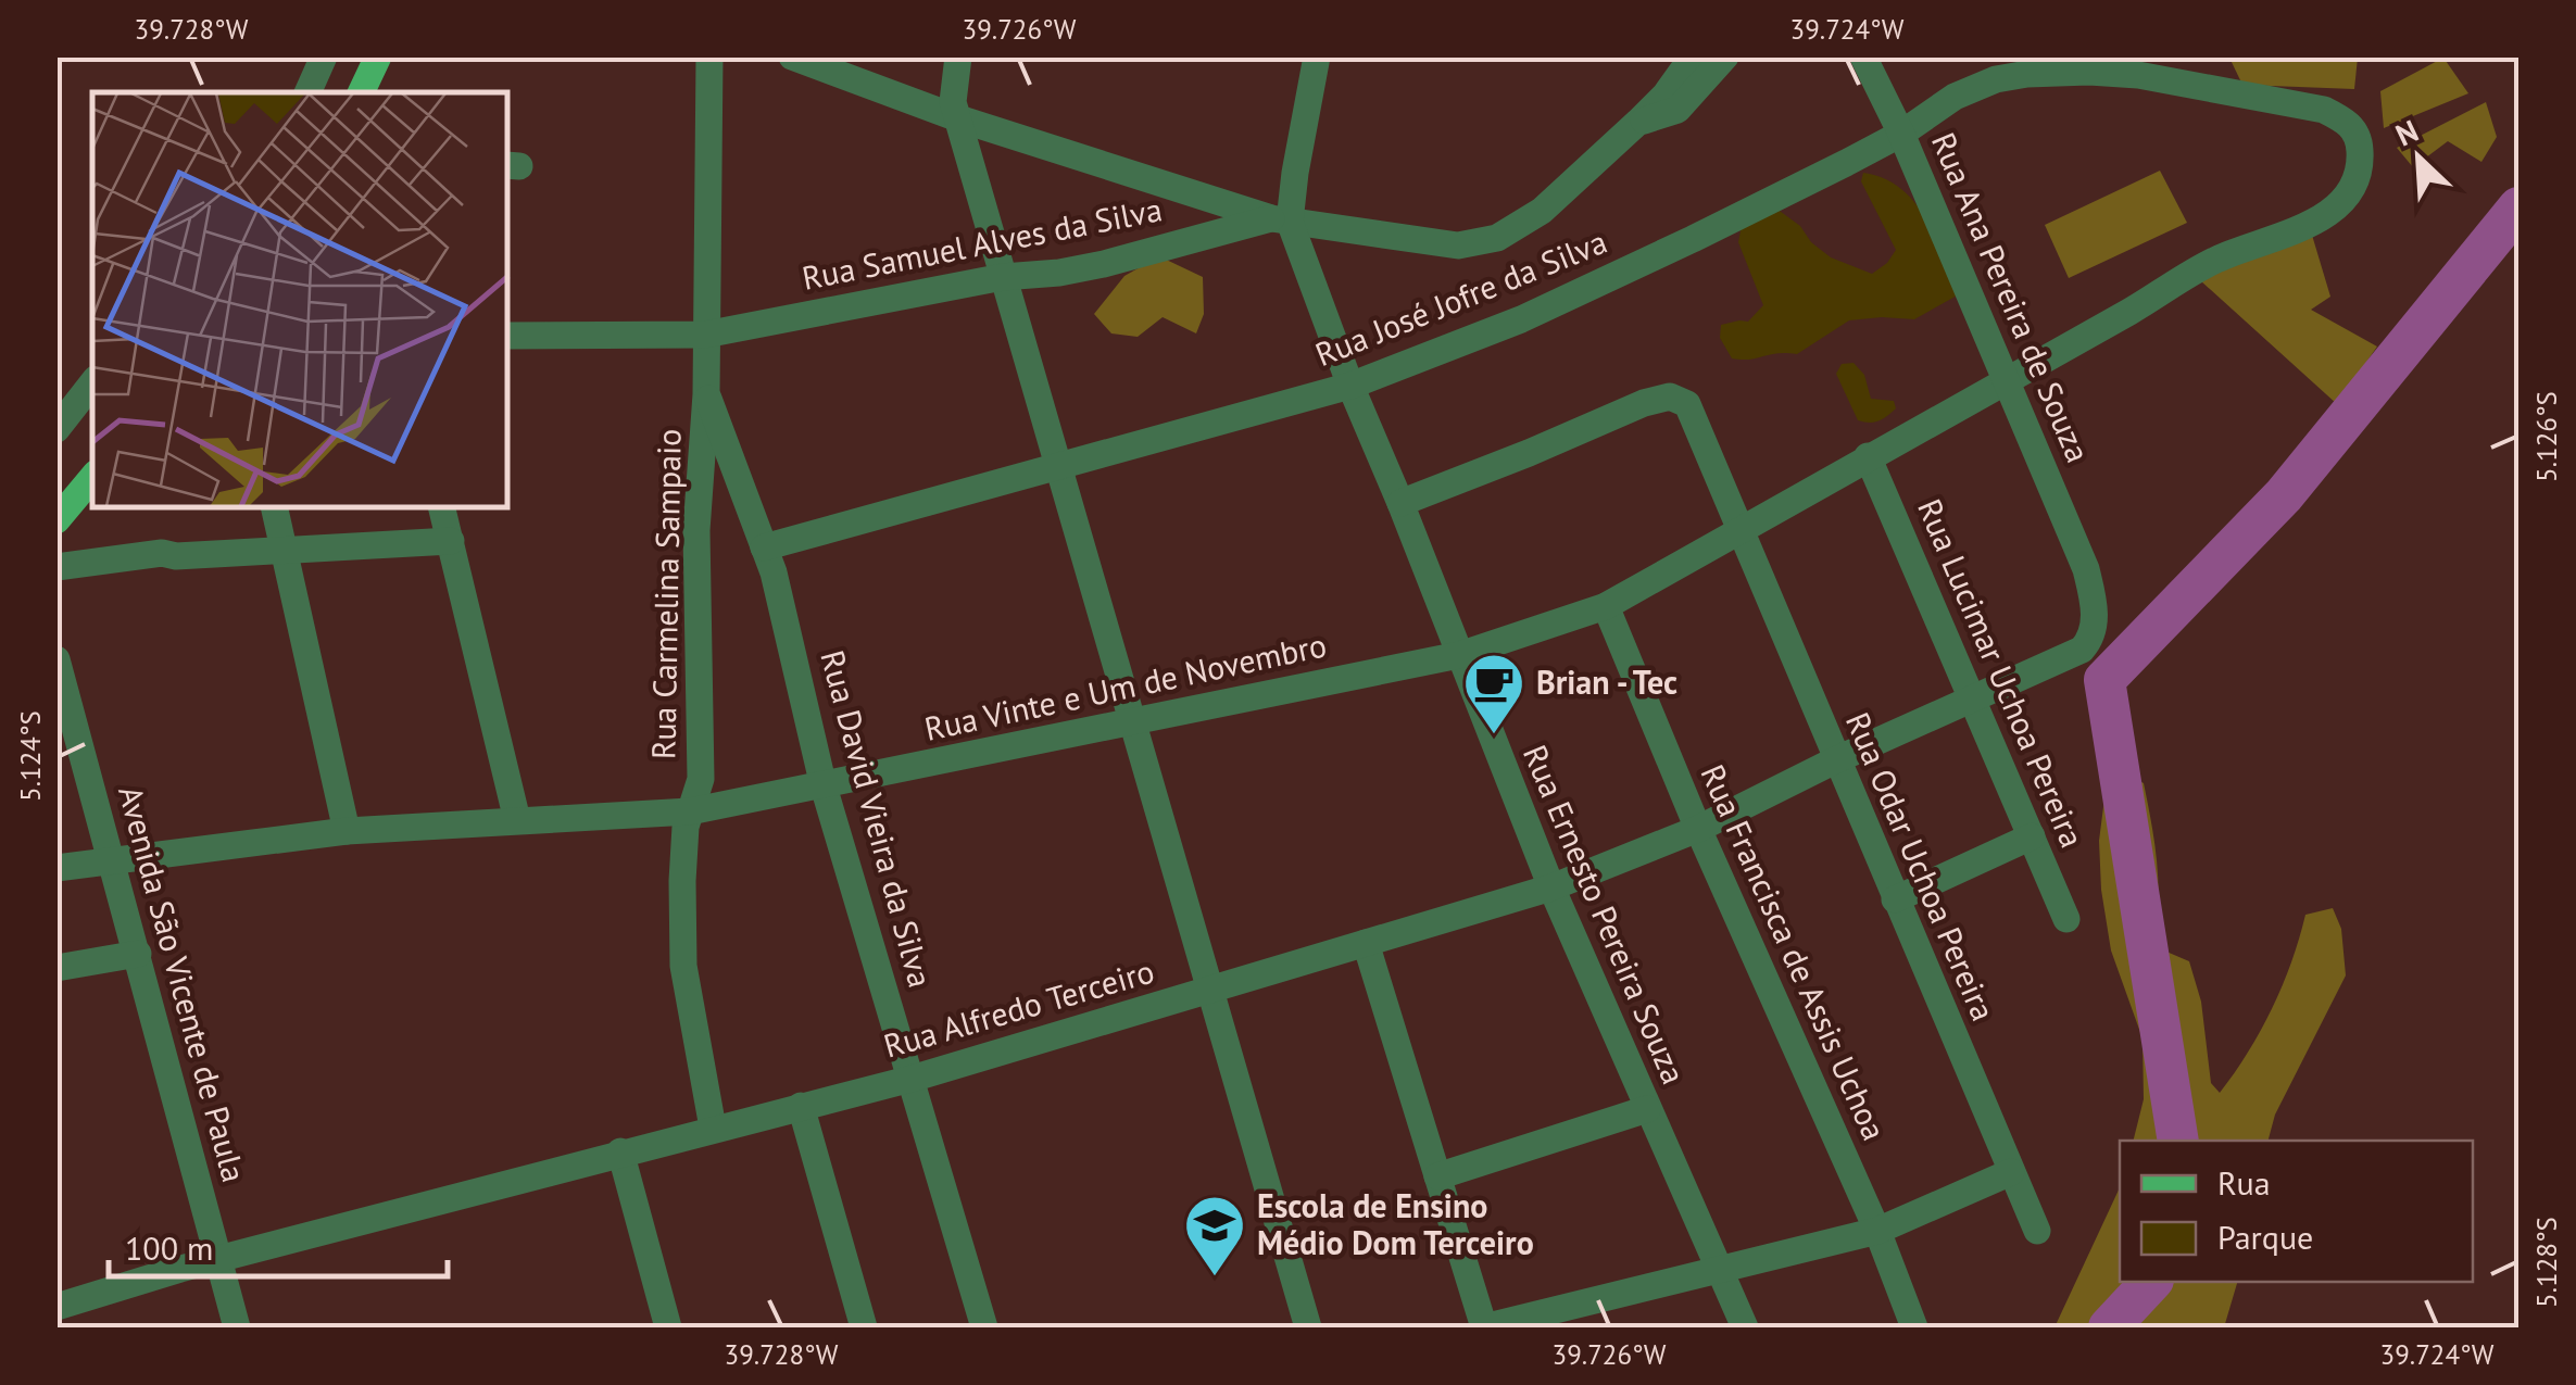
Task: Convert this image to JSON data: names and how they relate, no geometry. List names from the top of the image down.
{
  "streets": {
    "street": [
      "Rua Samuel Alves da Silva",
      "Rua Ana Pereira de Souza",
      "Rua José Jofre da Silva",
      "Rua Carmelina Sampaio",
      "Rua Lucimar Uchoa Pereira",
      "Rua Vinte e Um de Novembro",
      "Rua David Vieira da Silva",
      "Rua Odar Uchoa Pereira",
      "Rua Ernesto Pereira Souza",
      "Rua Francisca de Assis Uchoa",
      "Avenida São Vicente de Paula",
      "Rua Alfredo Terceiro"
    ]
  },
  "crossings": [
    ["Rua Samuel Alves da Silva", "Rua Carmelina Sampaio"],
    ["Rua Samuel Alves da Silva", "Rua Ernesto Pereira Souza"],
    ["Rua Ana Pereira de Souza", "Rua José Jofre da Silva"],
    ["Rua Ana Pereira de Souza", "Rua Lucimar Uchoa Pereira"],
    ["Rua Ana Pereira de Souza", "Rua Vinte e Um de Novembro"],
    ["Rua Ana Pereira de Souza", "Rua Alfredo Terceiro"],
    ["Rua José Jofre da Silva", "Rua Vinte e Um de Novembro"],
    ["Rua José Jofre da Silva", "Rua David Vieira da Silva"],
    ["Rua José Jofre da Silva", "Rua Ernesto Pereira Souza"],
    ["Rua Carmelina Sampaio", "Rua Vinte e Um de Novembro"],
    ["Rua Carmelina Sampaio", "Rua David Vieira da Silva"],
    ["Rua Carmelina Sampaio", "Rua Alfredo Terceiro"],
    ["Rua Lucimar Uchoa Pereira", "Rua Vinte e Um de Novembro"],
    ["Rua Lucimar Uchoa Pereira", "Rua Alfredo Terceiro"],
    ["Rua Vinte e Um de Novembro", "Rua David Vieira da Silva"],
    ["Rua Vinte e Um de Novembro", "Rua Odar Uchoa Pereira"],
    ["Rua Vinte e Um de Novembro", "Rua Ernesto Pereira Souza"],
    ["Rua Vinte e Um de Novembro", "Rua Francisca de Assis Uchoa"],
    ["Rua Vinte e Um de Novembro", "Avenida São Vicente de Paula"],
    ["Rua David Vieira da Silva", "Rua Alfredo Terceiro"],
    ["Rua Odar Uchoa Pereira", "Rua Ernesto Pereira Souza"],
    ["Rua Odar Uchoa Pereira", "Rua Alfredo Terceiro"],
    ["Rua Ernesto Pereira Souza", "Rua Alfredo Terceiro"],
    ["Rua Francisca de Assis Uchoa", "Rua Alfredo Terceiro"],
    ["Avenida São Vicente de Paula", "Rua Alfredo Terceiro"]
  ],
  "places": {
    "cafe": ["Brian - Tec"],
    "school or university": ["Escola de Ensino Médio Dom Terceiro"]
  },
  "legend": ["Rua", "Parque"],
  "scale_bar": "100 m",
  "north": "top left",
  "coordinates": [
    "39.728°W",
    "39.726°W",
    "39.724°W",
    "5.126°S",
    "5.124°S",
    "5.128°S"
  ]
}
